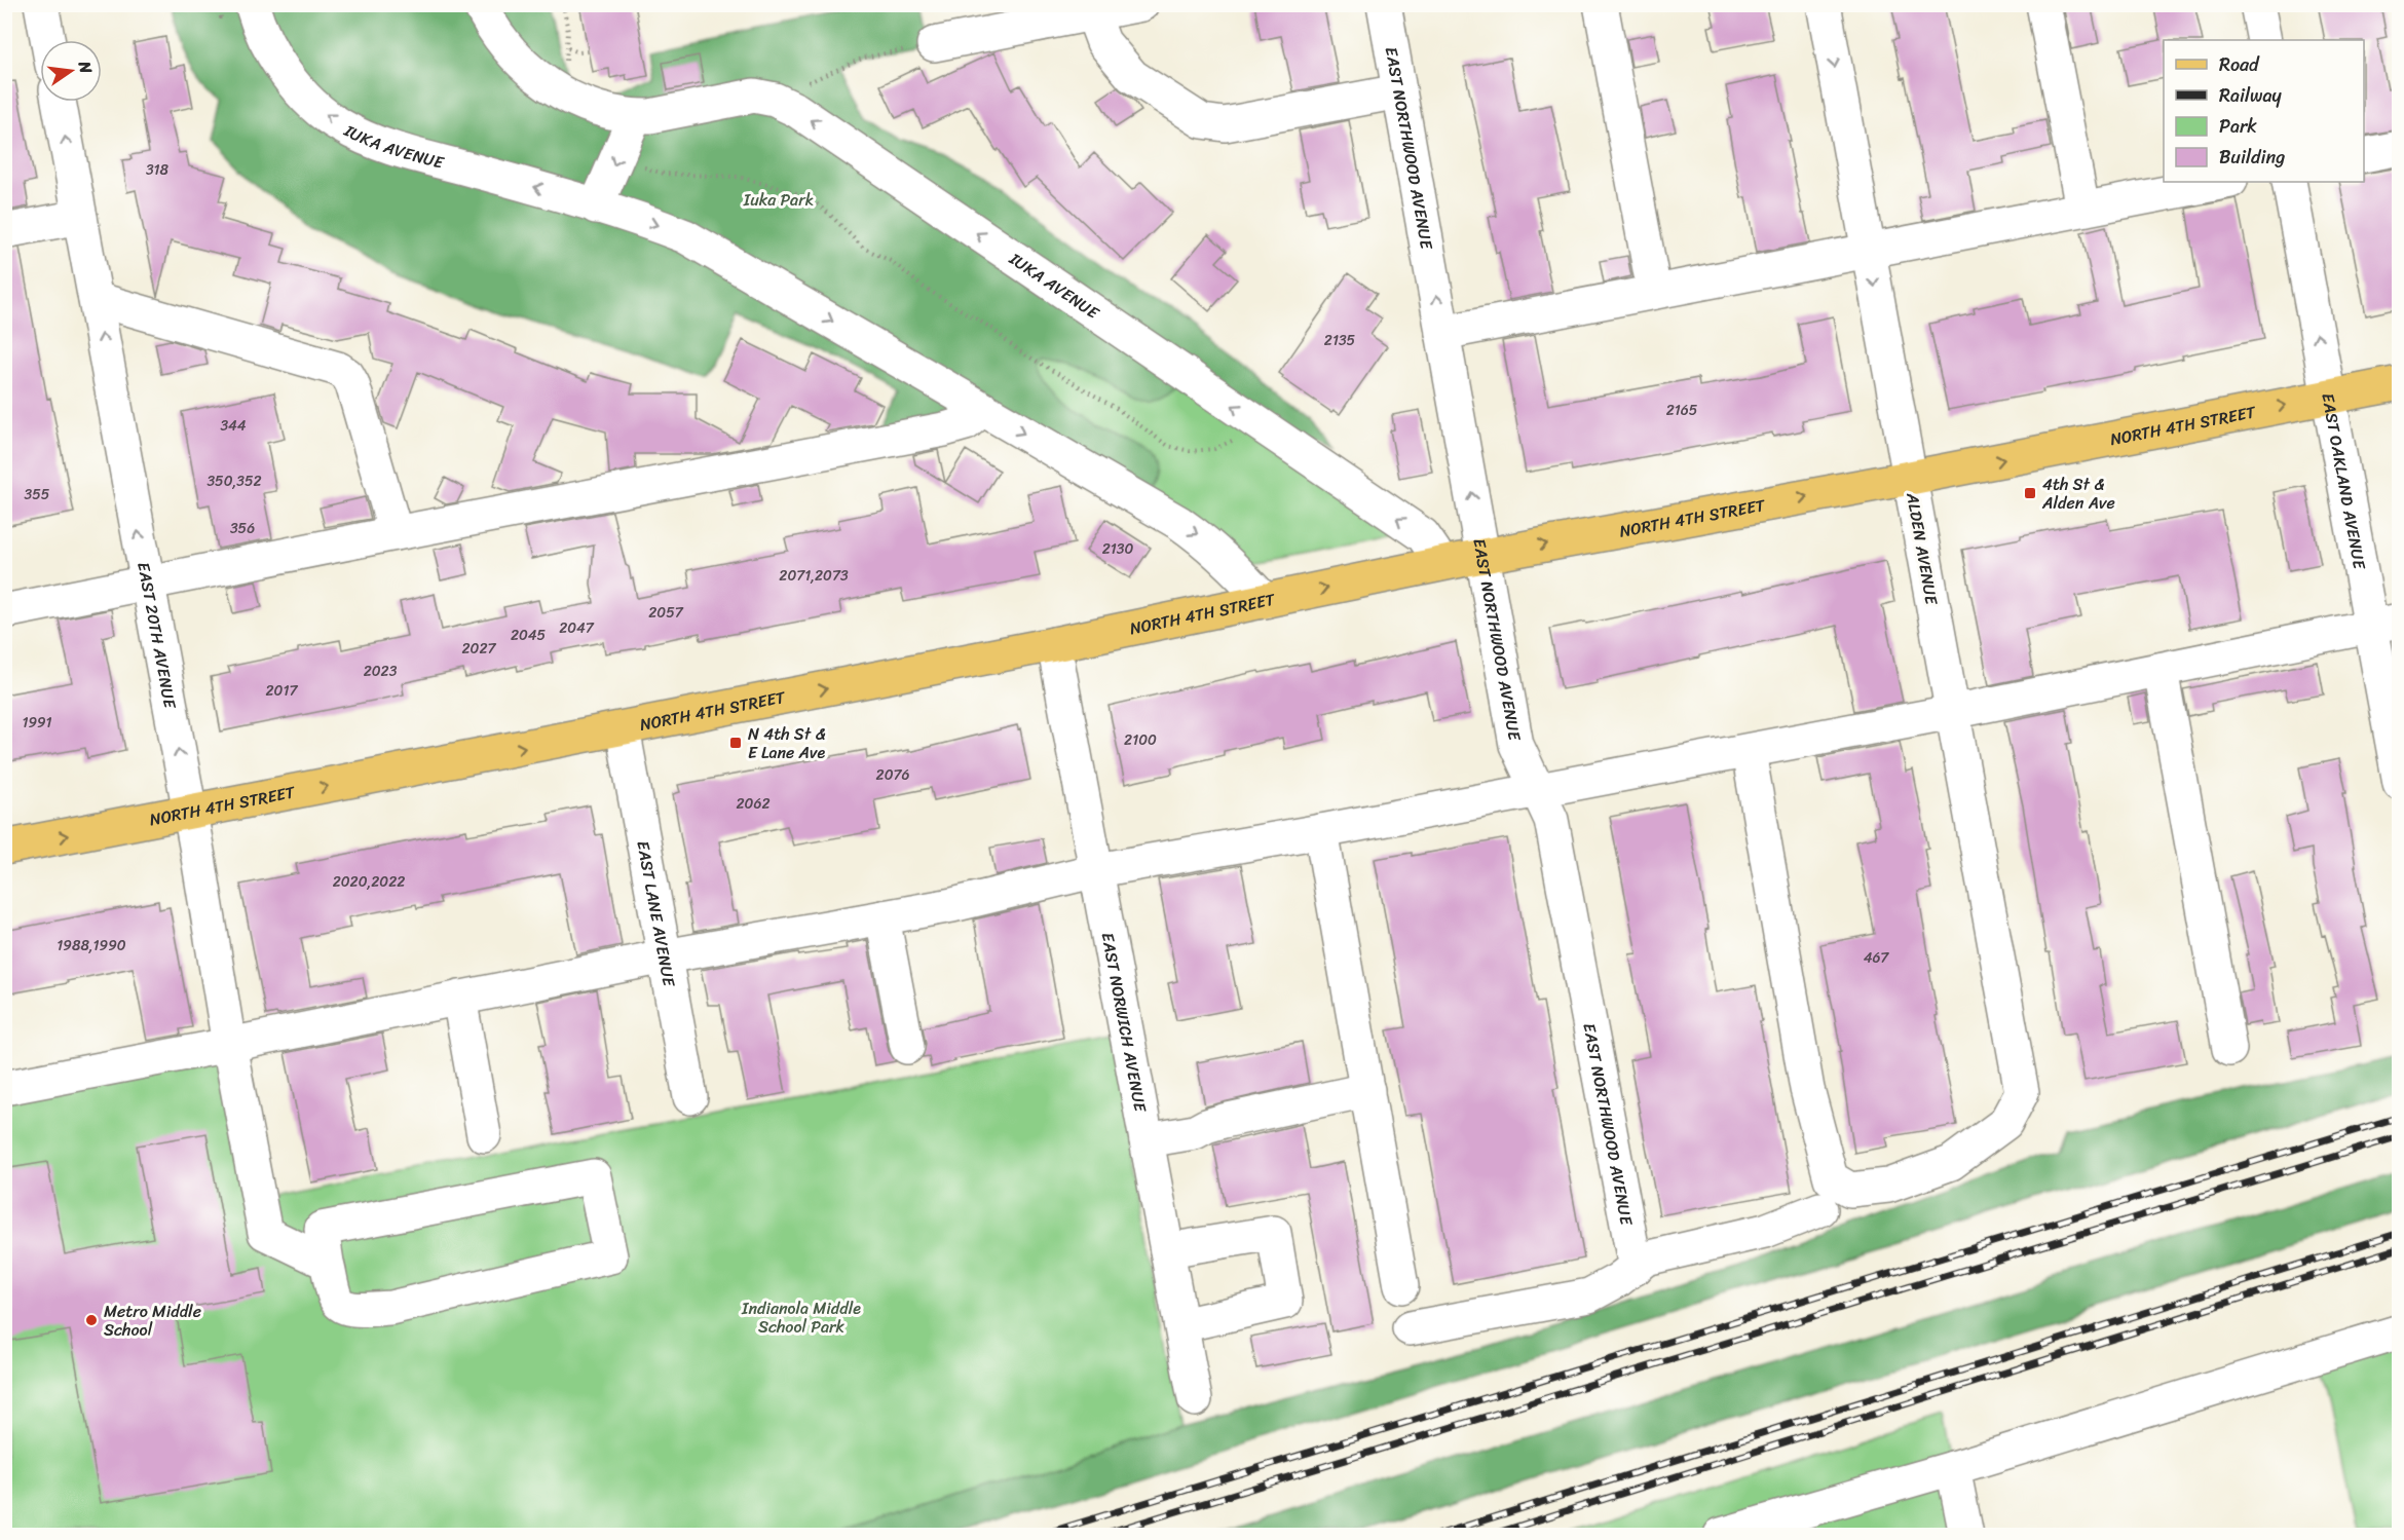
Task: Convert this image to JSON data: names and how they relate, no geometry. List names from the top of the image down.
{
  "streets": {
    "main road": ["NORTH 4TH STREET"],
    "street": [
      "IUKA AVENUE",
      "EAST NORTHWOOD AVENUE",
      "EAST OAKLAND AVENUE",
      "ALDEN AVENUE",
      "EAST 20TH AVENUE",
      "EAST LANE AVENUE",
      "EAST NORWICH AVENUE"
    ]
  },
  "crossings": [
    ["IUKA AVENUE", "NORTH 4TH STREET"],
    ["EAST NORTHWOOD AVENUE", "NORTH 4TH STREET"],
    ["NORTH 4TH STREET", "EAST OAKLAND AVENUE"],
    ["NORTH 4TH STREET", "ALDEN AVENUE"],
    ["NORTH 4TH STREET", "EAST 20TH AVENUE"],
    ["NORTH 4TH STREET", "EAST LANE AVENUE"],
    ["NORTH 4TH STREET", "EAST NORWICH AVENUE"]
  ],
  "one_way": ["NORTH 4TH STREET", "EAST OAKLAND AVENUE", "EAST 20TH AVENUE"],
  "parks": ["Iuka Park", "Indianola Middle School Park"],
  "places": {
    "transit": ["4th St & Alden Ave", "N 4th St & E Lane Ave"],
    "other": ["Metro Middle School"]
  },
  "house_numbers": [
    "318",
    "2135",
    "2165",
    "344",
    "350,352",
    "355",
    "356",
    "2130",
    "2071,2073",
    "2057",
    "2047",
    "2045",
    "2027",
    "2023",
    "2017",
    "1991",
    "2100",
    "2076",
    "2062",
    "2020,2022",
    "1988,1990",
    "467"
  ],
  "legend": [
    "Road",
    "Railway",
    "Park",
    "Building"
  ],
  "north": "right"
}
